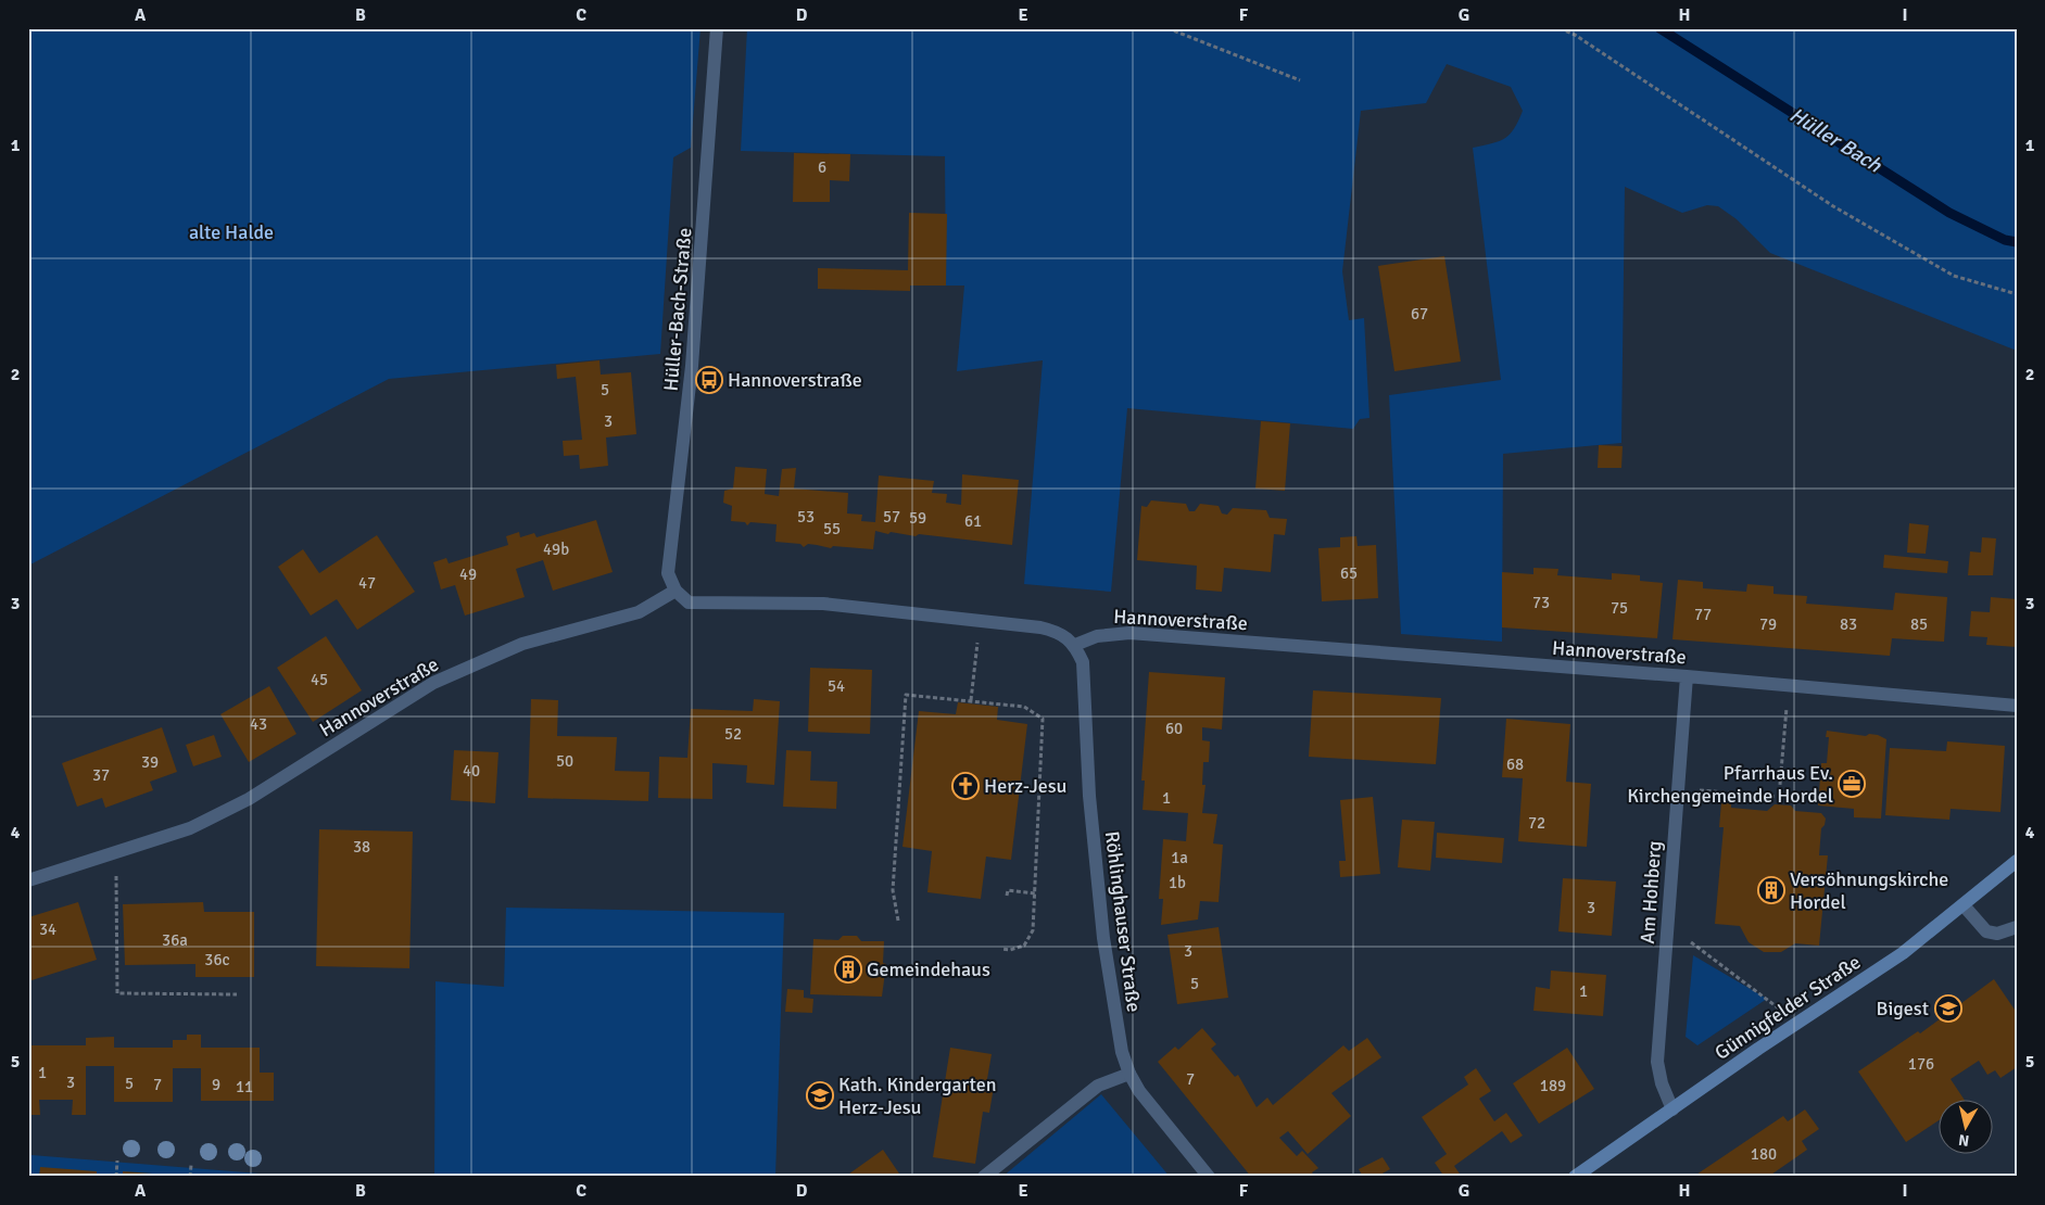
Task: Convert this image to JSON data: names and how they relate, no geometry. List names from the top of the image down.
{
  "streets": {
    "street": [
      "Hüller-Bach-Straße",
      "Hannoverstraße",
      "Am Hohberg",
      "Röhlinghauser Straße",
      "Günnigfelder Straße"
    ]
  },
  "crossings": [
    ["Hüller-Bach-Straße", "Hannoverstraße"],
    ["Hannoverstraße", "Am Hohberg"],
    ["Hannoverstraße", "Röhlinghauser Straße"],
    ["Am Hohberg", "Günnigfelder Straße"]
  ],
  "water": ["Hüller Bach"],
  "parks": ["alte Halde"],
  "places": {
    "bus stop": ["Hannoverstraße"],
    "office": ["Pfarrhaus Ev. Kirchengemeinde Hordel"],
    "church": ["Herz-Jesu"],
    "building": ["Versöhnungskirche Hordel", "Gemeindehaus"],
    "school or university": ["Bigest", "Kath. Kindergarten Herz-Jesu"]
  },
  "house_numbers": [
    "6",
    "67",
    "5",
    "3",
    "53",
    "57",
    "59",
    "61",
    "55",
    "49b",
    "65",
    "49",
    "47",
    "73",
    "75",
    "77",
    "79",
    "83",
    "85",
    "45",
    "54",
    "43",
    "60",
    "52",
    "50",
    "39",
    "68",
    "40",
    "37",
    "1",
    "72",
    "38",
    "1a",
    "1b",
    "3",
    "34",
    "36a",
    "3",
    "36c",
    "5",
    "1",
    "176",
    "1",
    "7",
    "3",
    "5",
    "7",
    "9",
    "189",
    "11",
    "180"
  ],
  "north": "bottom",
  "grid": {
    "columns": [
      "A",
      "B",
      "C",
      "D",
      "E",
      "F",
      "G",
      "H",
      "I"
    ],
    "rows": [
      "1",
      "2",
      "3",
      "4",
      "5"
    ]
  }
}
